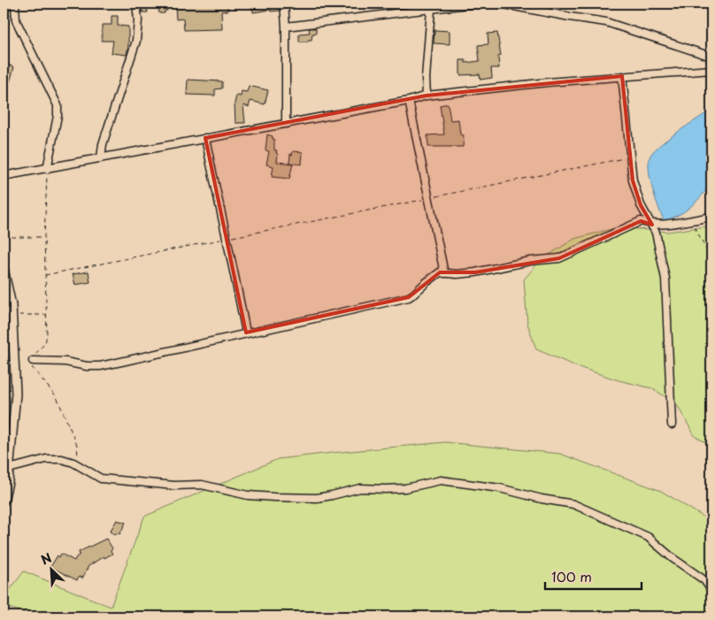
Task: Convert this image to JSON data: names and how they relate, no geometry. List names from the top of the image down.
{
  "scale_bar": "100 m",
  "north": "top left"
}
